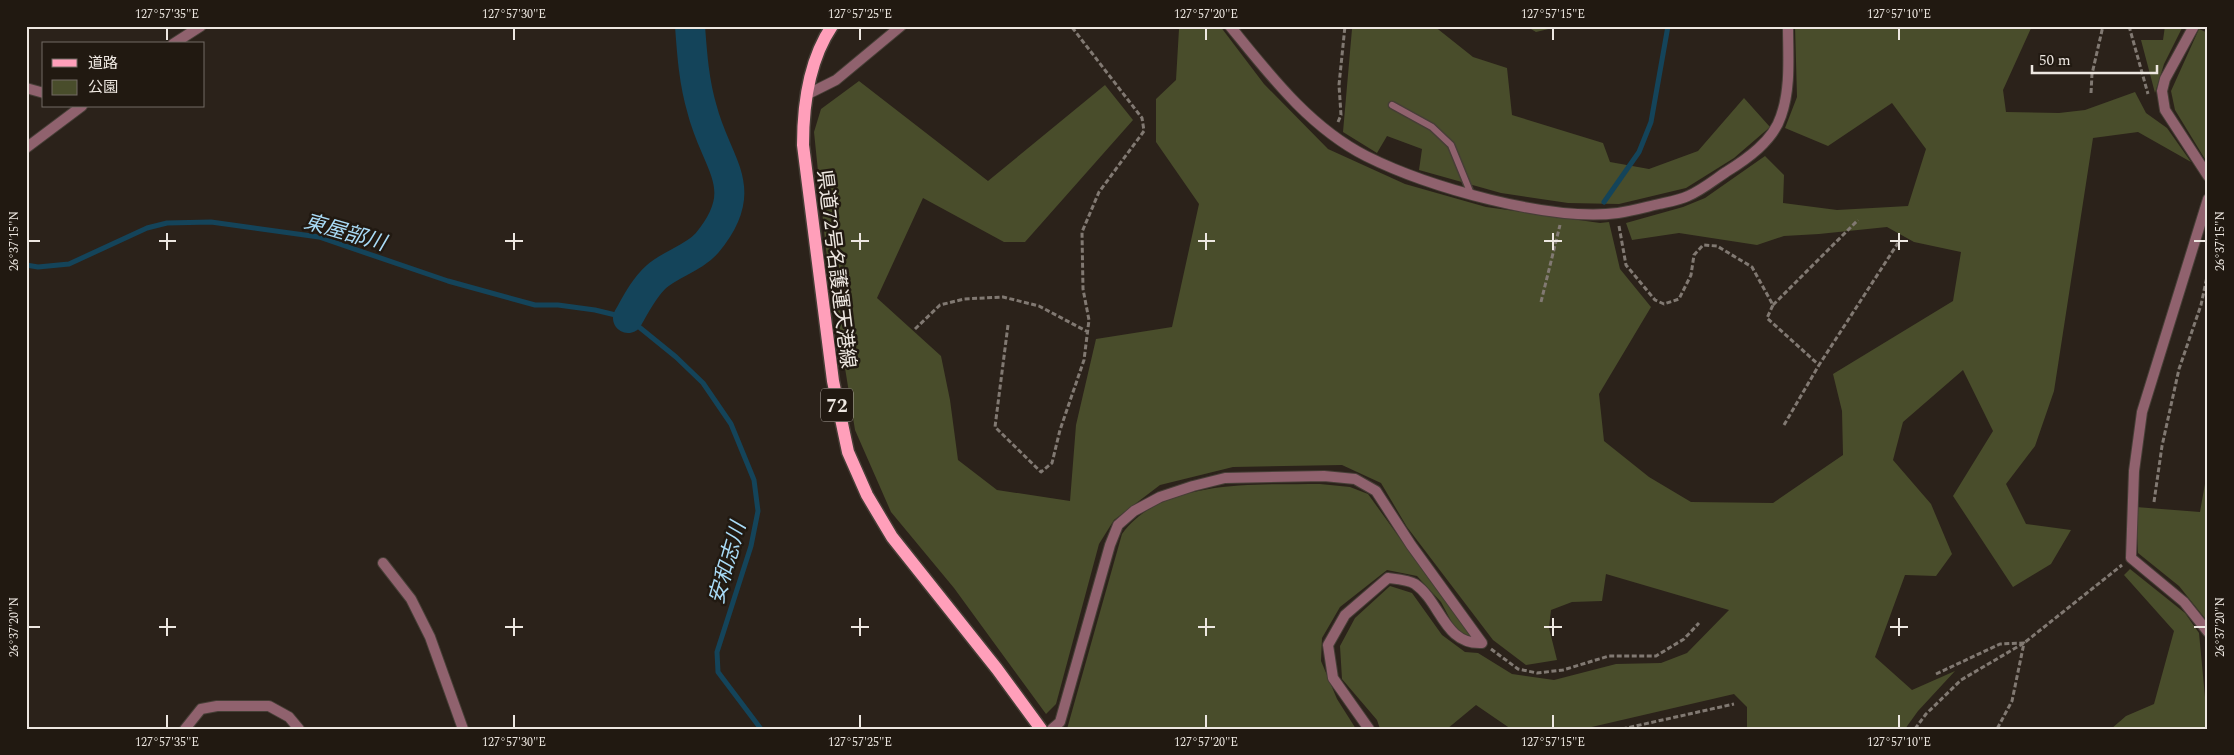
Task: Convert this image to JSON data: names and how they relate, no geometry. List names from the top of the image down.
{
  "streets": {
    "main road": ["県道72号名護運天港線", "72"]
  },
  "water": ["東屋部川", "安和志川"],
  "legend": ["道路", "公園"],
  "scale_bar": "50 m",
  "coordinates": [
    "127°57'35\"E",
    "127°57'30\"E",
    "127°57'25\"E",
    "127°57'20\"E",
    "127°57'15\"E",
    "127°57'10\"E",
    "26°37'15\"N",
    "26°37'20\"N"
  ]
}
